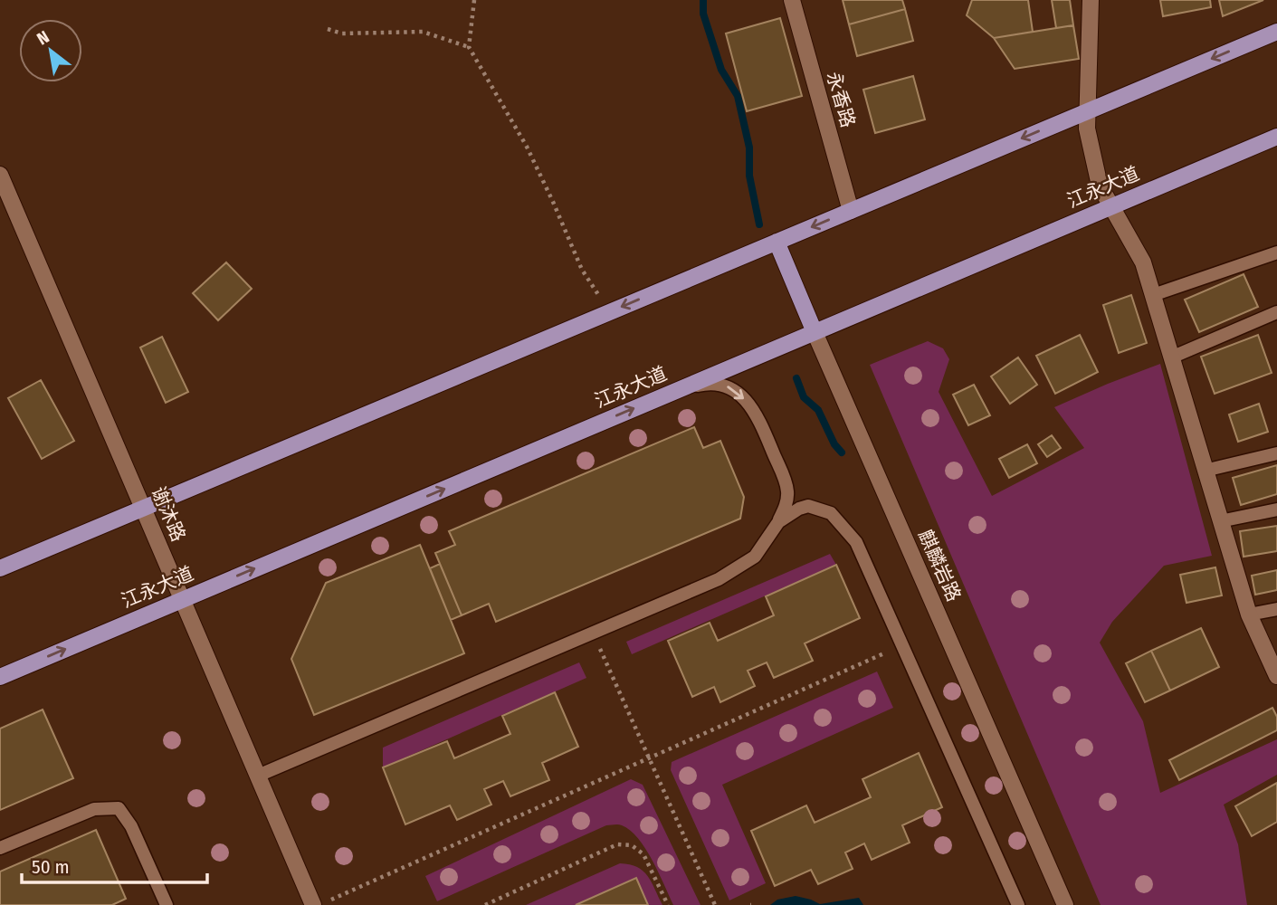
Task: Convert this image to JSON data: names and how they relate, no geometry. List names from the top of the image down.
{
  "streets": {
    "main road": ["江永大道", "麒麟岩路"],
    "street": ["永香路", "谢沐路"]
  },
  "crossings": [
    ["江永大道", "谢沐路"],
    ["江永大道", "麒麟岩路"]
  ],
  "scale_bar": "50 m",
  "north": "top left"
}
